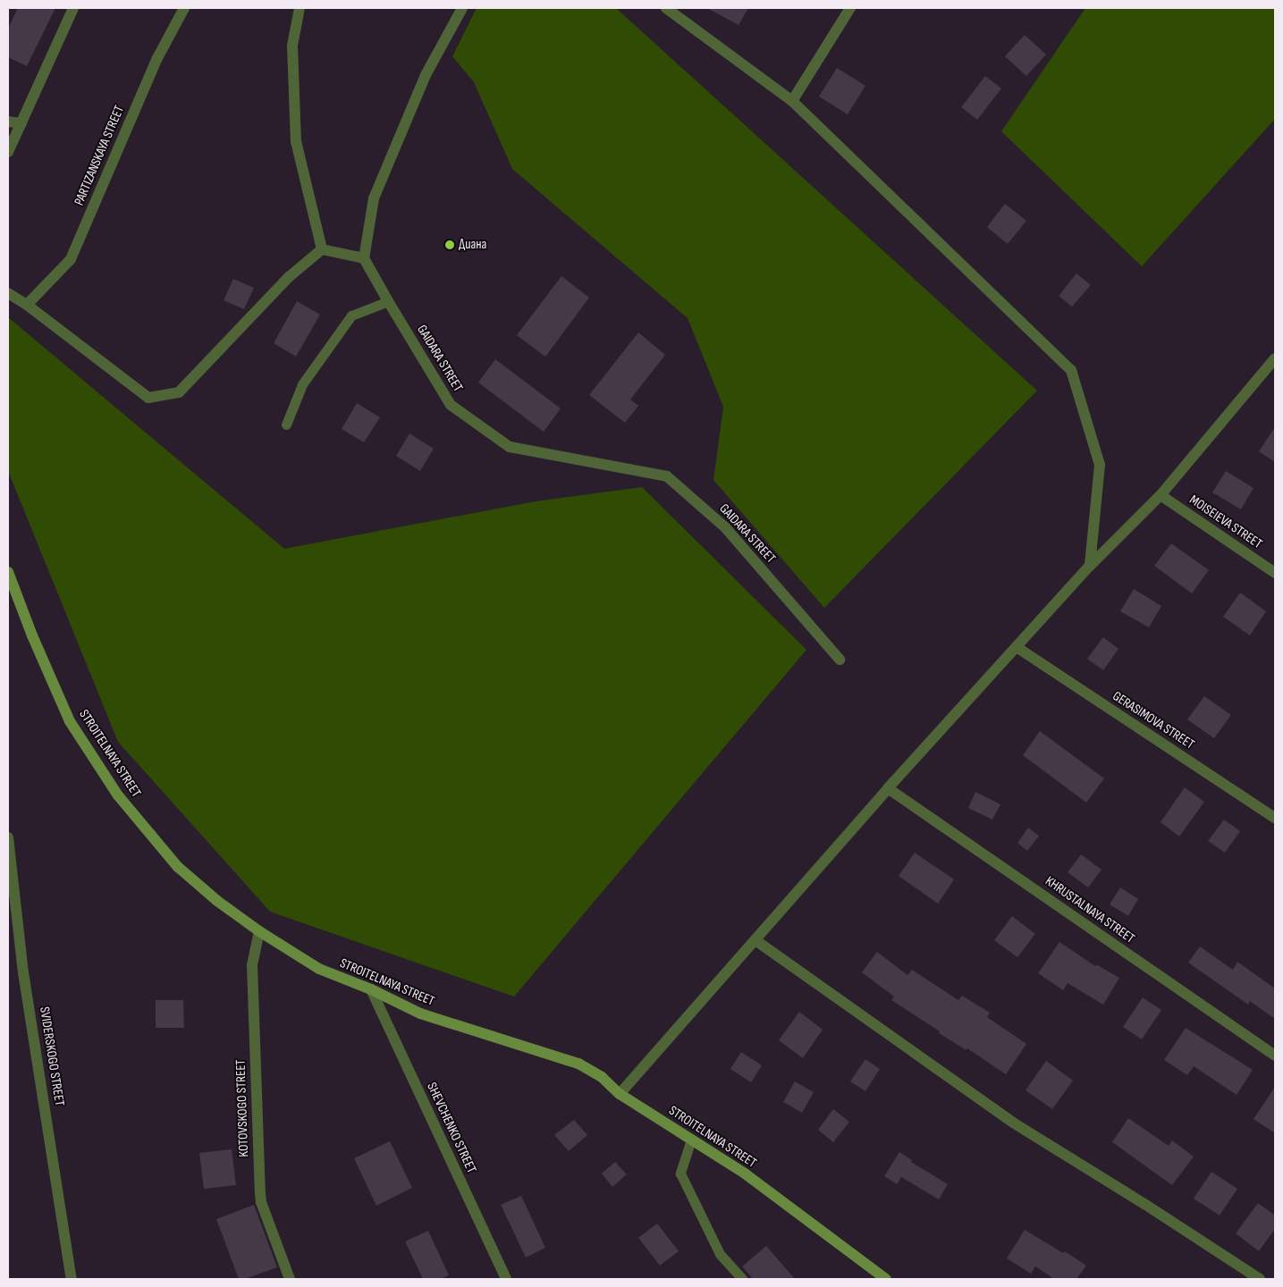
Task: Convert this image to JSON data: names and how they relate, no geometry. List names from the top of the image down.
{
  "streets": {
    "main road": ["STROITELNAYA STREET"],
    "street": [
      "PARTIZANSKAYA STREET",
      "GAIDARA STREET",
      "MOISEIEVA STREET",
      "GERASIMOVA STREET",
      "KHRUSTALNAYA STREET",
      "SVIDERSKOGO STREET",
      "KOTOVSKOGO STREET",
      "SHEVCHENKO STREET"
    ]
  },
  "crossings": [
    ["STROITELNAYA STREET", "KOTOVSKOGO STREET"],
    ["STROITELNAYA STREET", "SHEVCHENKO STREET"]
  ],
  "places": ["Диана"]
}
